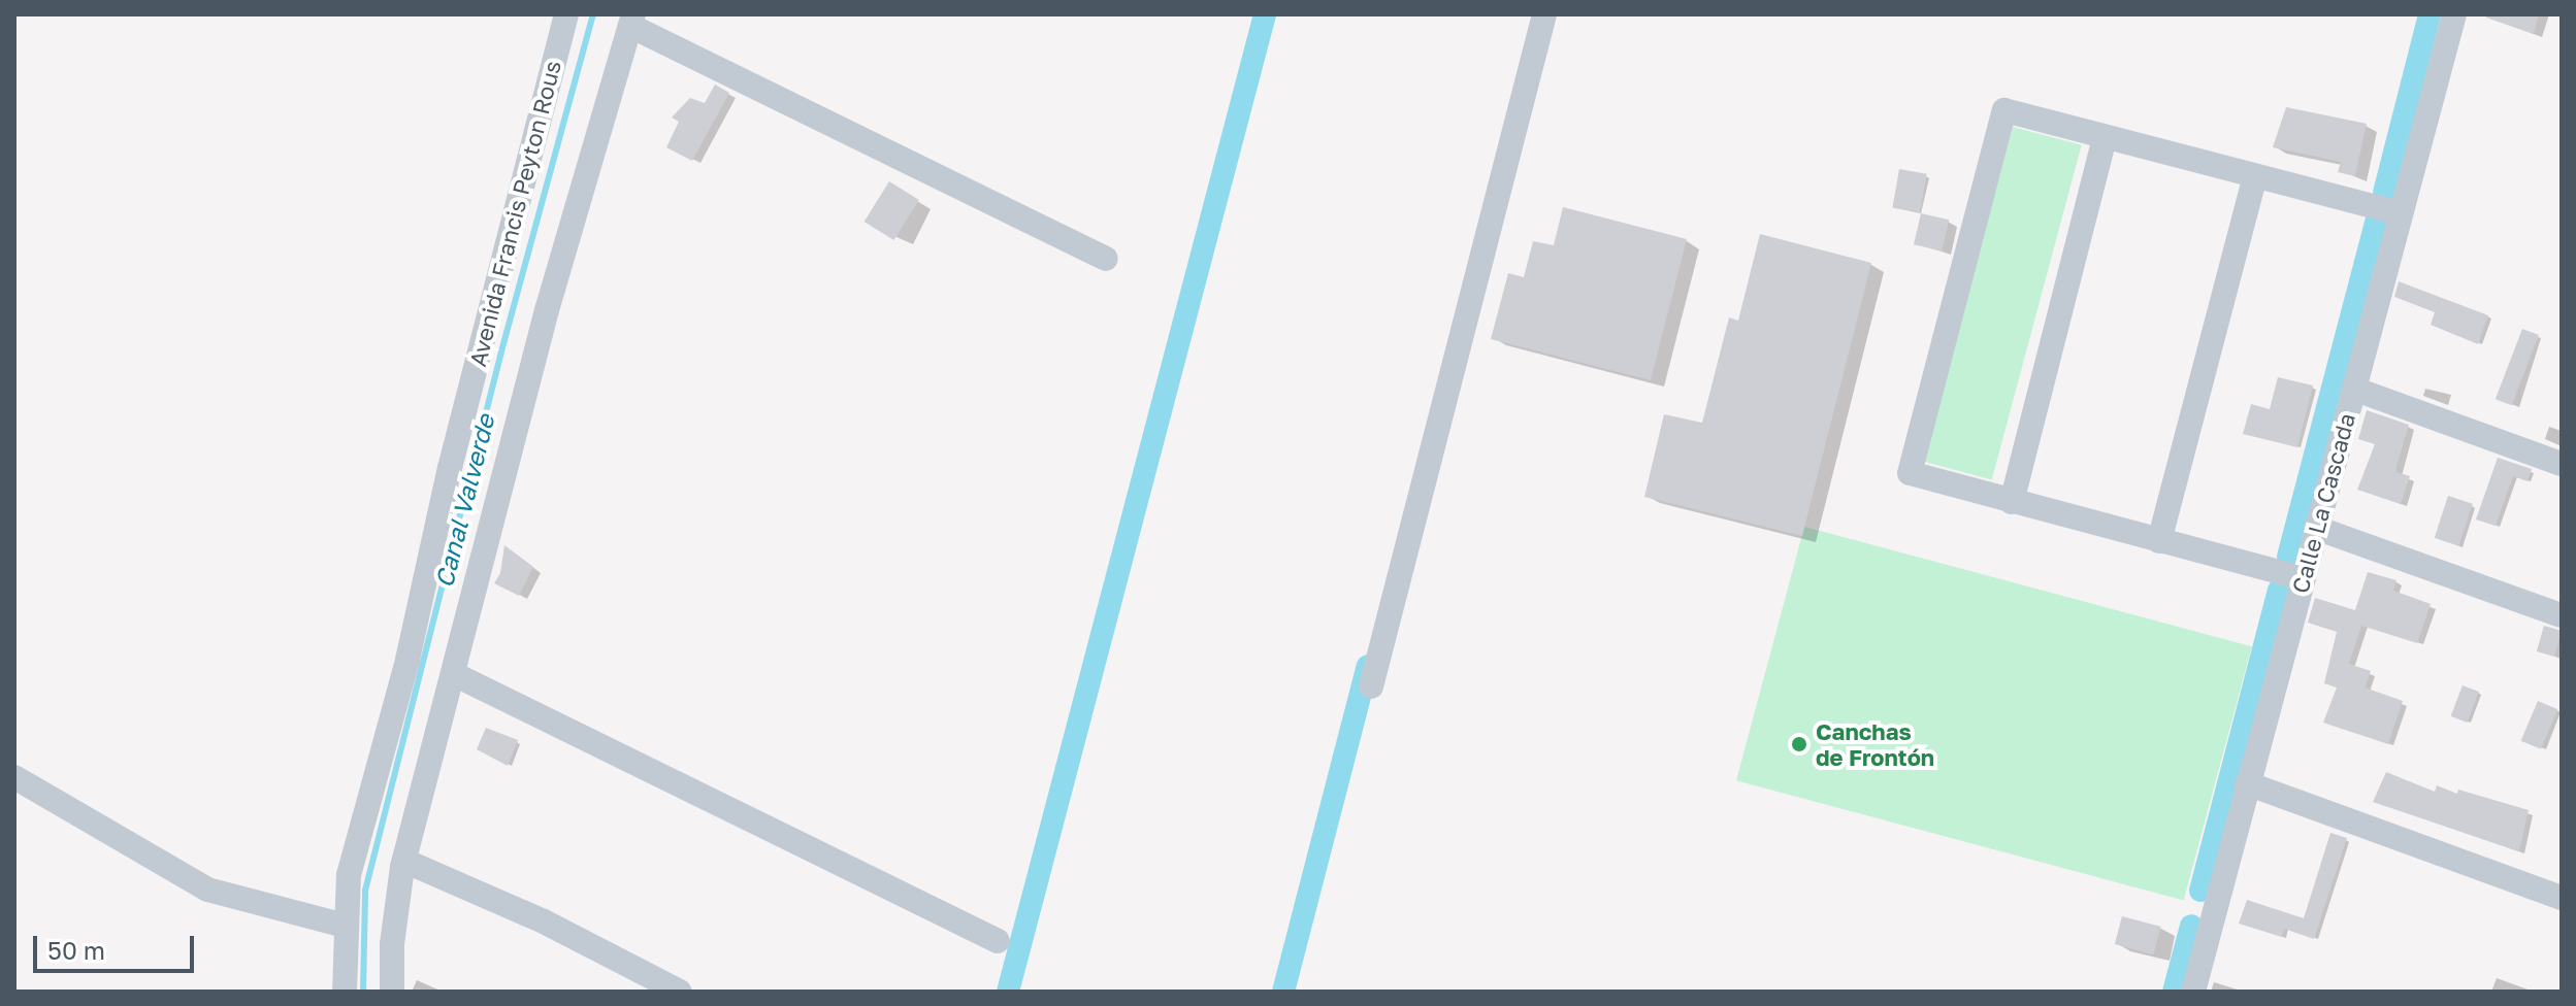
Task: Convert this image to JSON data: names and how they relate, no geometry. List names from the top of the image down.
{
  "streets": {
    "street": ["Avenida Francis Peyton Rous", "Calle La Cascada"]
  },
  "water": ["Canal Valverde"],
  "places": ["Canchas de Frontón"],
  "scale_bar": "50 m"
}
